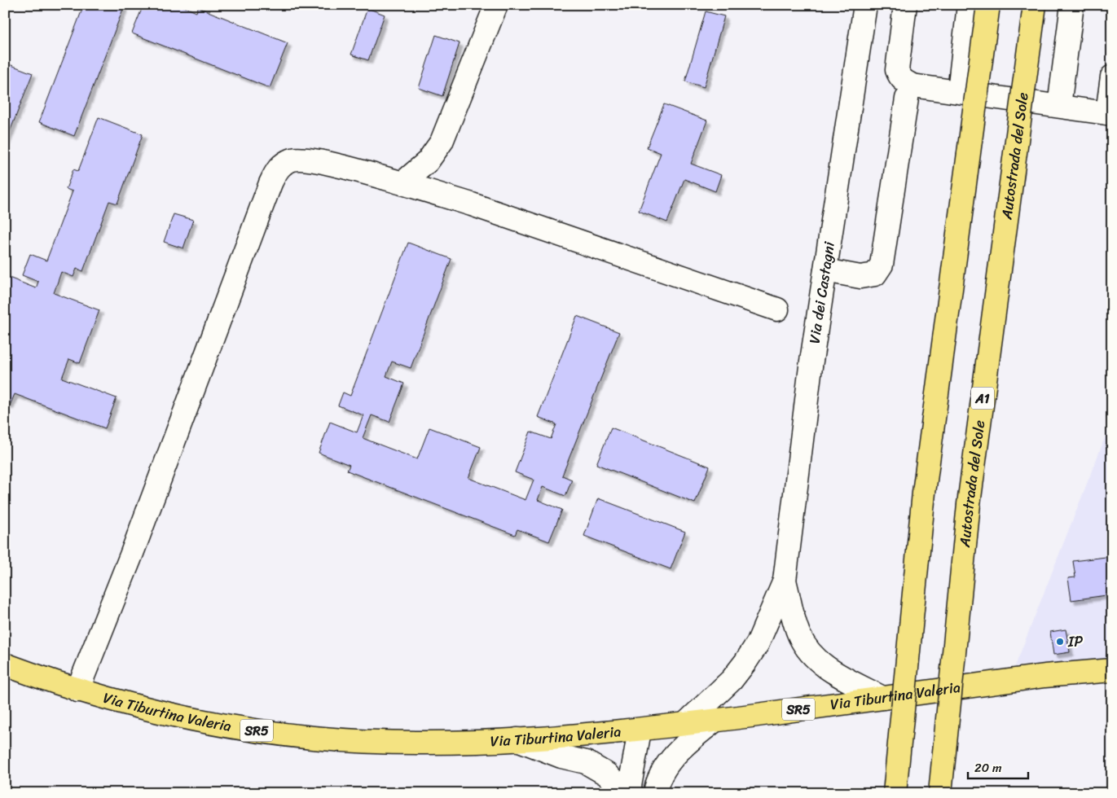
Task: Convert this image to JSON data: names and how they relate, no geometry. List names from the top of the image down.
{
  "streets": {
    "main road": [
      "Autostrada del Sole",
      "A1",
      "Via Tiburtina Valeria",
      "SR5"
    ],
    "street": ["Via dei Castagni"]
  },
  "places": ["IP"],
  "scale_bar": "20 m"
}
